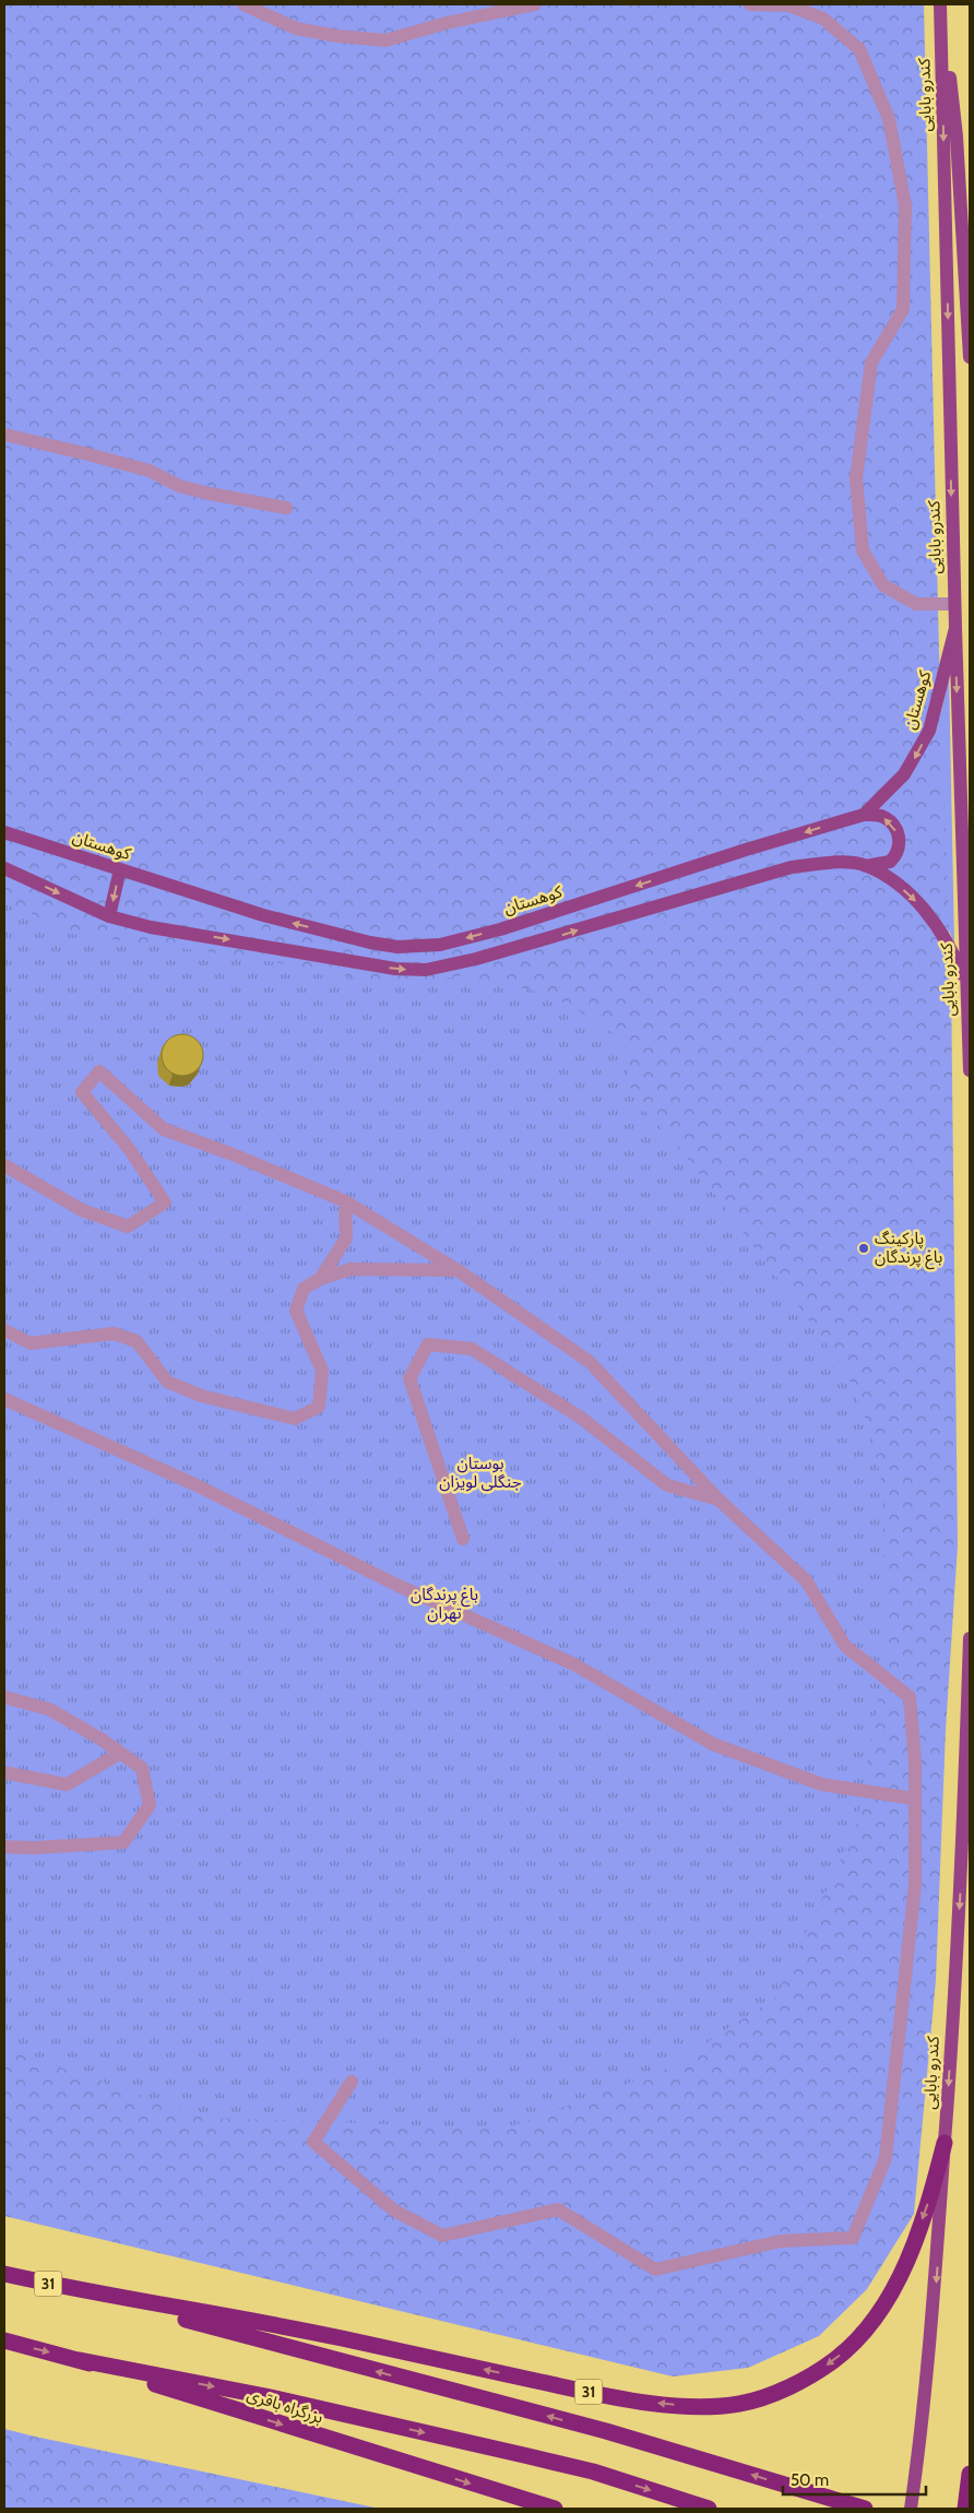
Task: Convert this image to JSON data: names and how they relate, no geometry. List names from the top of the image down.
{
  "streets": {
    "highway": ["31", "بزرگراه باقری"],
    "main road": ["کندرو بابایی", "کوهستان"]
  },
  "crossings": [
    ["کندرو بابایی", "کوهستان"],
    ["کندرو بابایی", "31"]
  ],
  "one_way": ["کندرو بابایی"],
  "parks": ["بوستان جنگلی لویزان", "باغ پرندگان تهران"],
  "places": ["پارکینگ باغ پرندگان"],
  "scale_bar": "50 m"
}
